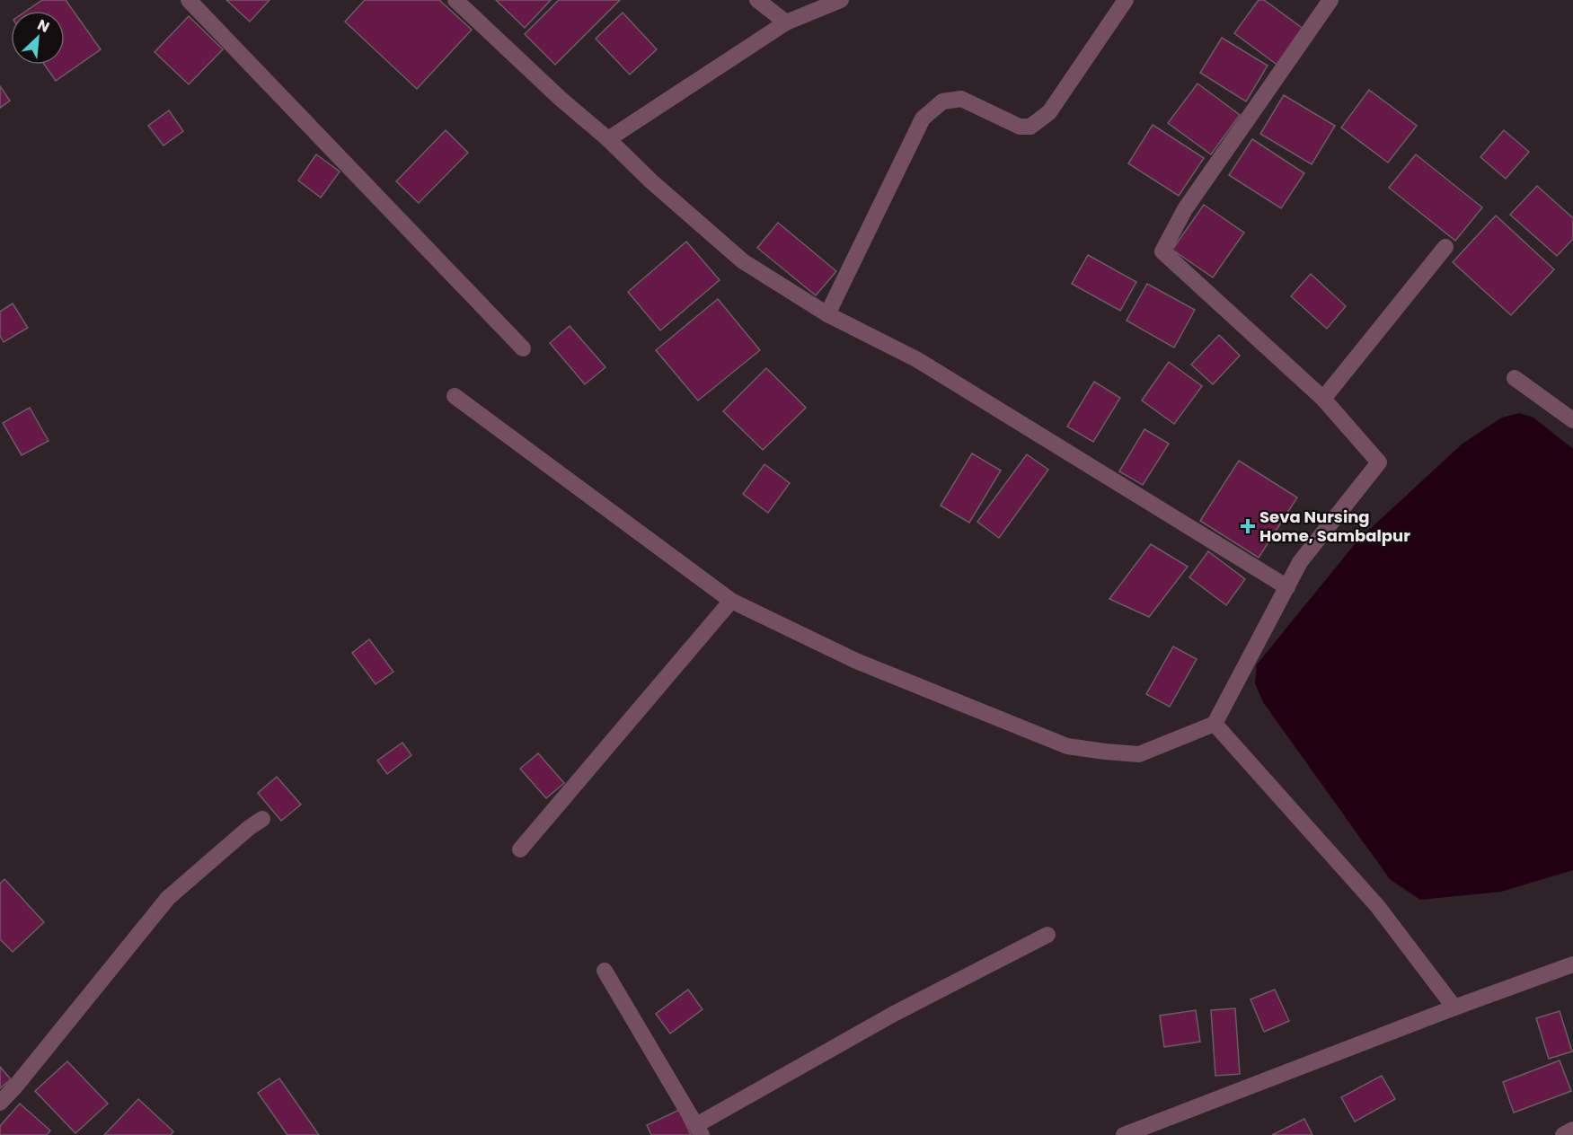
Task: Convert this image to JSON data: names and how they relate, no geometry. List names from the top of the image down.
{
  "places": {
    "health": ["Seva Nursing Home, Sambalpur"]
  },
  "north": "top right"
}
